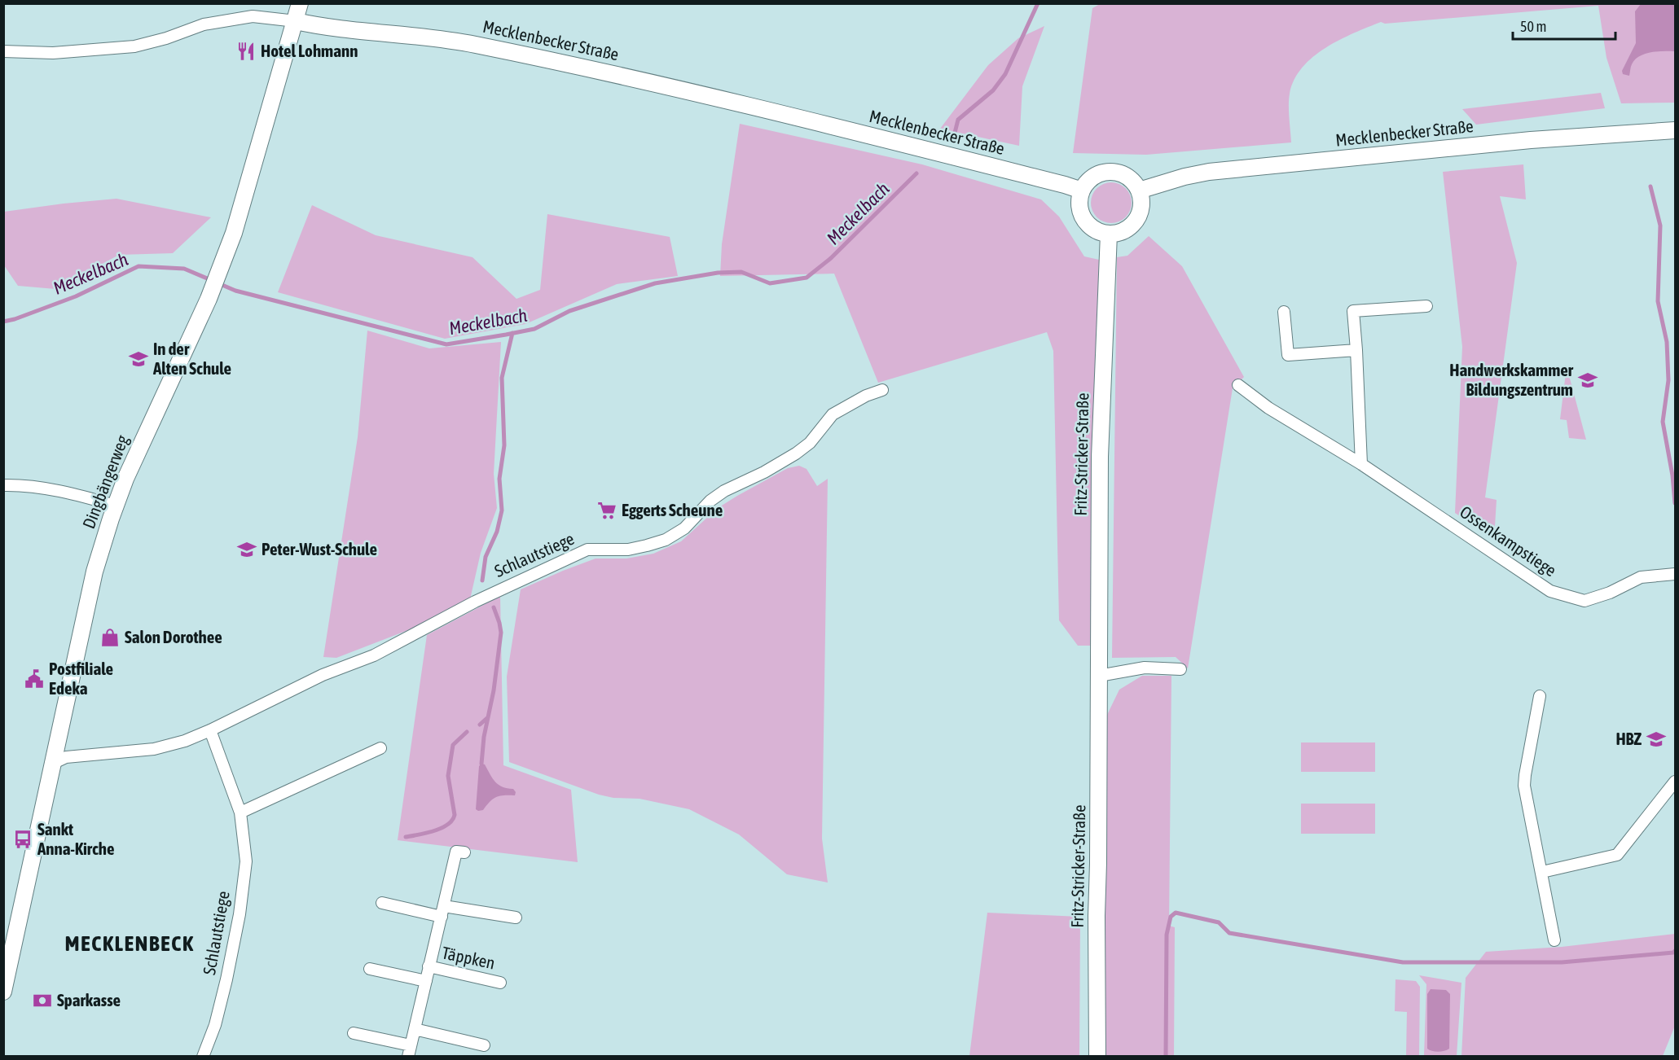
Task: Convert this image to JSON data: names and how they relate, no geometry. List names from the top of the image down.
{
  "streets": {
    "main road": ["Mecklenbecker Straße", "Fritz-Stricker-Straße", "Dingbängerweg"],
    "street": ["Ossenkampstiege", "Schlautstiege", "Täppken"]
  },
  "crossings": [
    ["Mecklenbecker Straße", "Fritz-Stricker-Straße"],
    ["Mecklenbecker Straße", "Dingbängerweg"],
    ["Dingbängerweg", "Schlautstiege"]
  ],
  "districts": ["MECKLENBECK"],
  "water": ["Meckelbach"],
  "places": {
    "restaurant": ["Hotel Lohmann"],
    "school or university": [
      "In der Alten Schule",
      "Handwerkskammer Bildungszentrum",
      "Peter-Wust-Schule",
      "HBZ"
    ],
    "supermarket": ["Eggerts Scheune"],
    "shop": ["Salon Dorothee"],
    "public building": ["Postfiliale Edeka"],
    "bus stop": ["Sankt Anna-Kirche"],
    "bank": ["Sparkasse"]
  },
  "scale_bar": "50 m"
}
